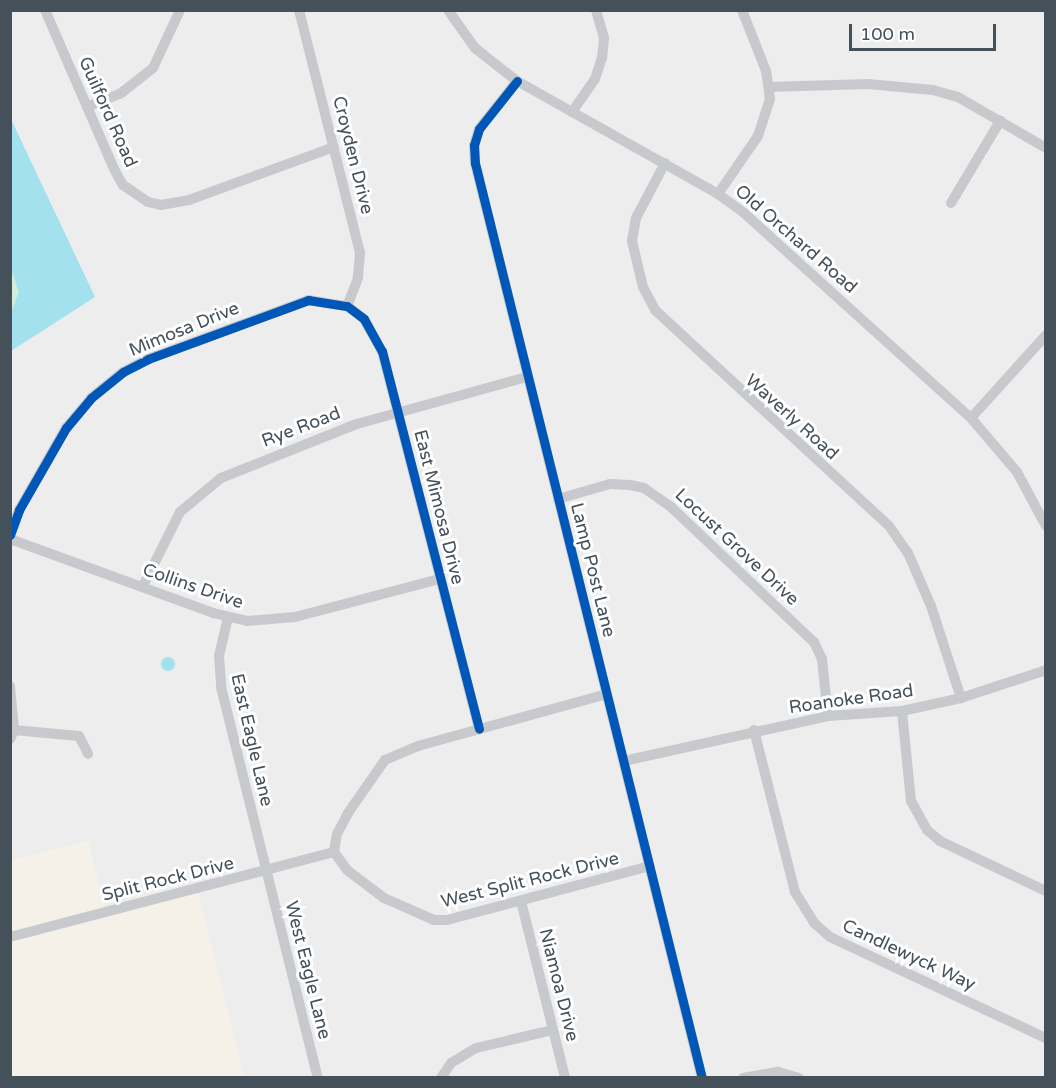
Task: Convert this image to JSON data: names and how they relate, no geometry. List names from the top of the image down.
{
  "streets": {
    "street": [
      "Guilford Road",
      "Croyden Drive",
      "Old Orchard Road",
      "Mimosa Drive",
      "Waverly Road",
      "Rye Road",
      "East Mimosa Drive",
      "Locust Grove Drive",
      "Lamp Post Lane",
      "Collins Drive",
      "Roanoke Road",
      "East Eagle Lane",
      "Split Rock Drive",
      "West Split Rock Drive",
      "Candlewyck Way",
      "West Eagle Lane",
      "Niamoa Drive"
    ]
  },
  "crossings": [
    ["Guilford Road", "Croyden Drive"],
    ["Croyden Drive", "Mimosa Drive"],
    ["Croyden Drive", "East Mimosa Drive"],
    ["Old Orchard Road", "Waverly Road"],
    ["Old Orchard Road", "Lamp Post Lane"],
    ["Mimosa Drive", "East Mimosa Drive"],
    ["Mimosa Drive", "Collins Drive"],
    ["Waverly Road", "Roanoke Road"],
    ["Rye Road", "East Mimosa Drive"],
    ["Rye Road", "Lamp Post Lane"],
    ["Rye Road", "Collins Drive"],
    ["East Mimosa Drive", "Collins Drive"],
    ["Locust Grove Drive", "Lamp Post Lane"],
    ["Locust Grove Drive", "Roanoke Road"],
    ["Lamp Post Lane", "Roanoke Road"],
    ["Lamp Post Lane", "West Split Rock Drive"],
    ["Collins Drive", "East Eagle Lane"],
    ["Roanoke Road", "Candlewyck Way"],
    ["East Eagle Lane", "Split Rock Drive"],
    ["East Eagle Lane", "West Eagle Lane"],
    ["Split Rock Drive", "West Split Rock Drive"],
    ["Split Rock Drive", "West Eagle Lane"],
    ["West Split Rock Drive", "Niamoa Drive"]
  ],
  "scale_bar": "100 m"
}
